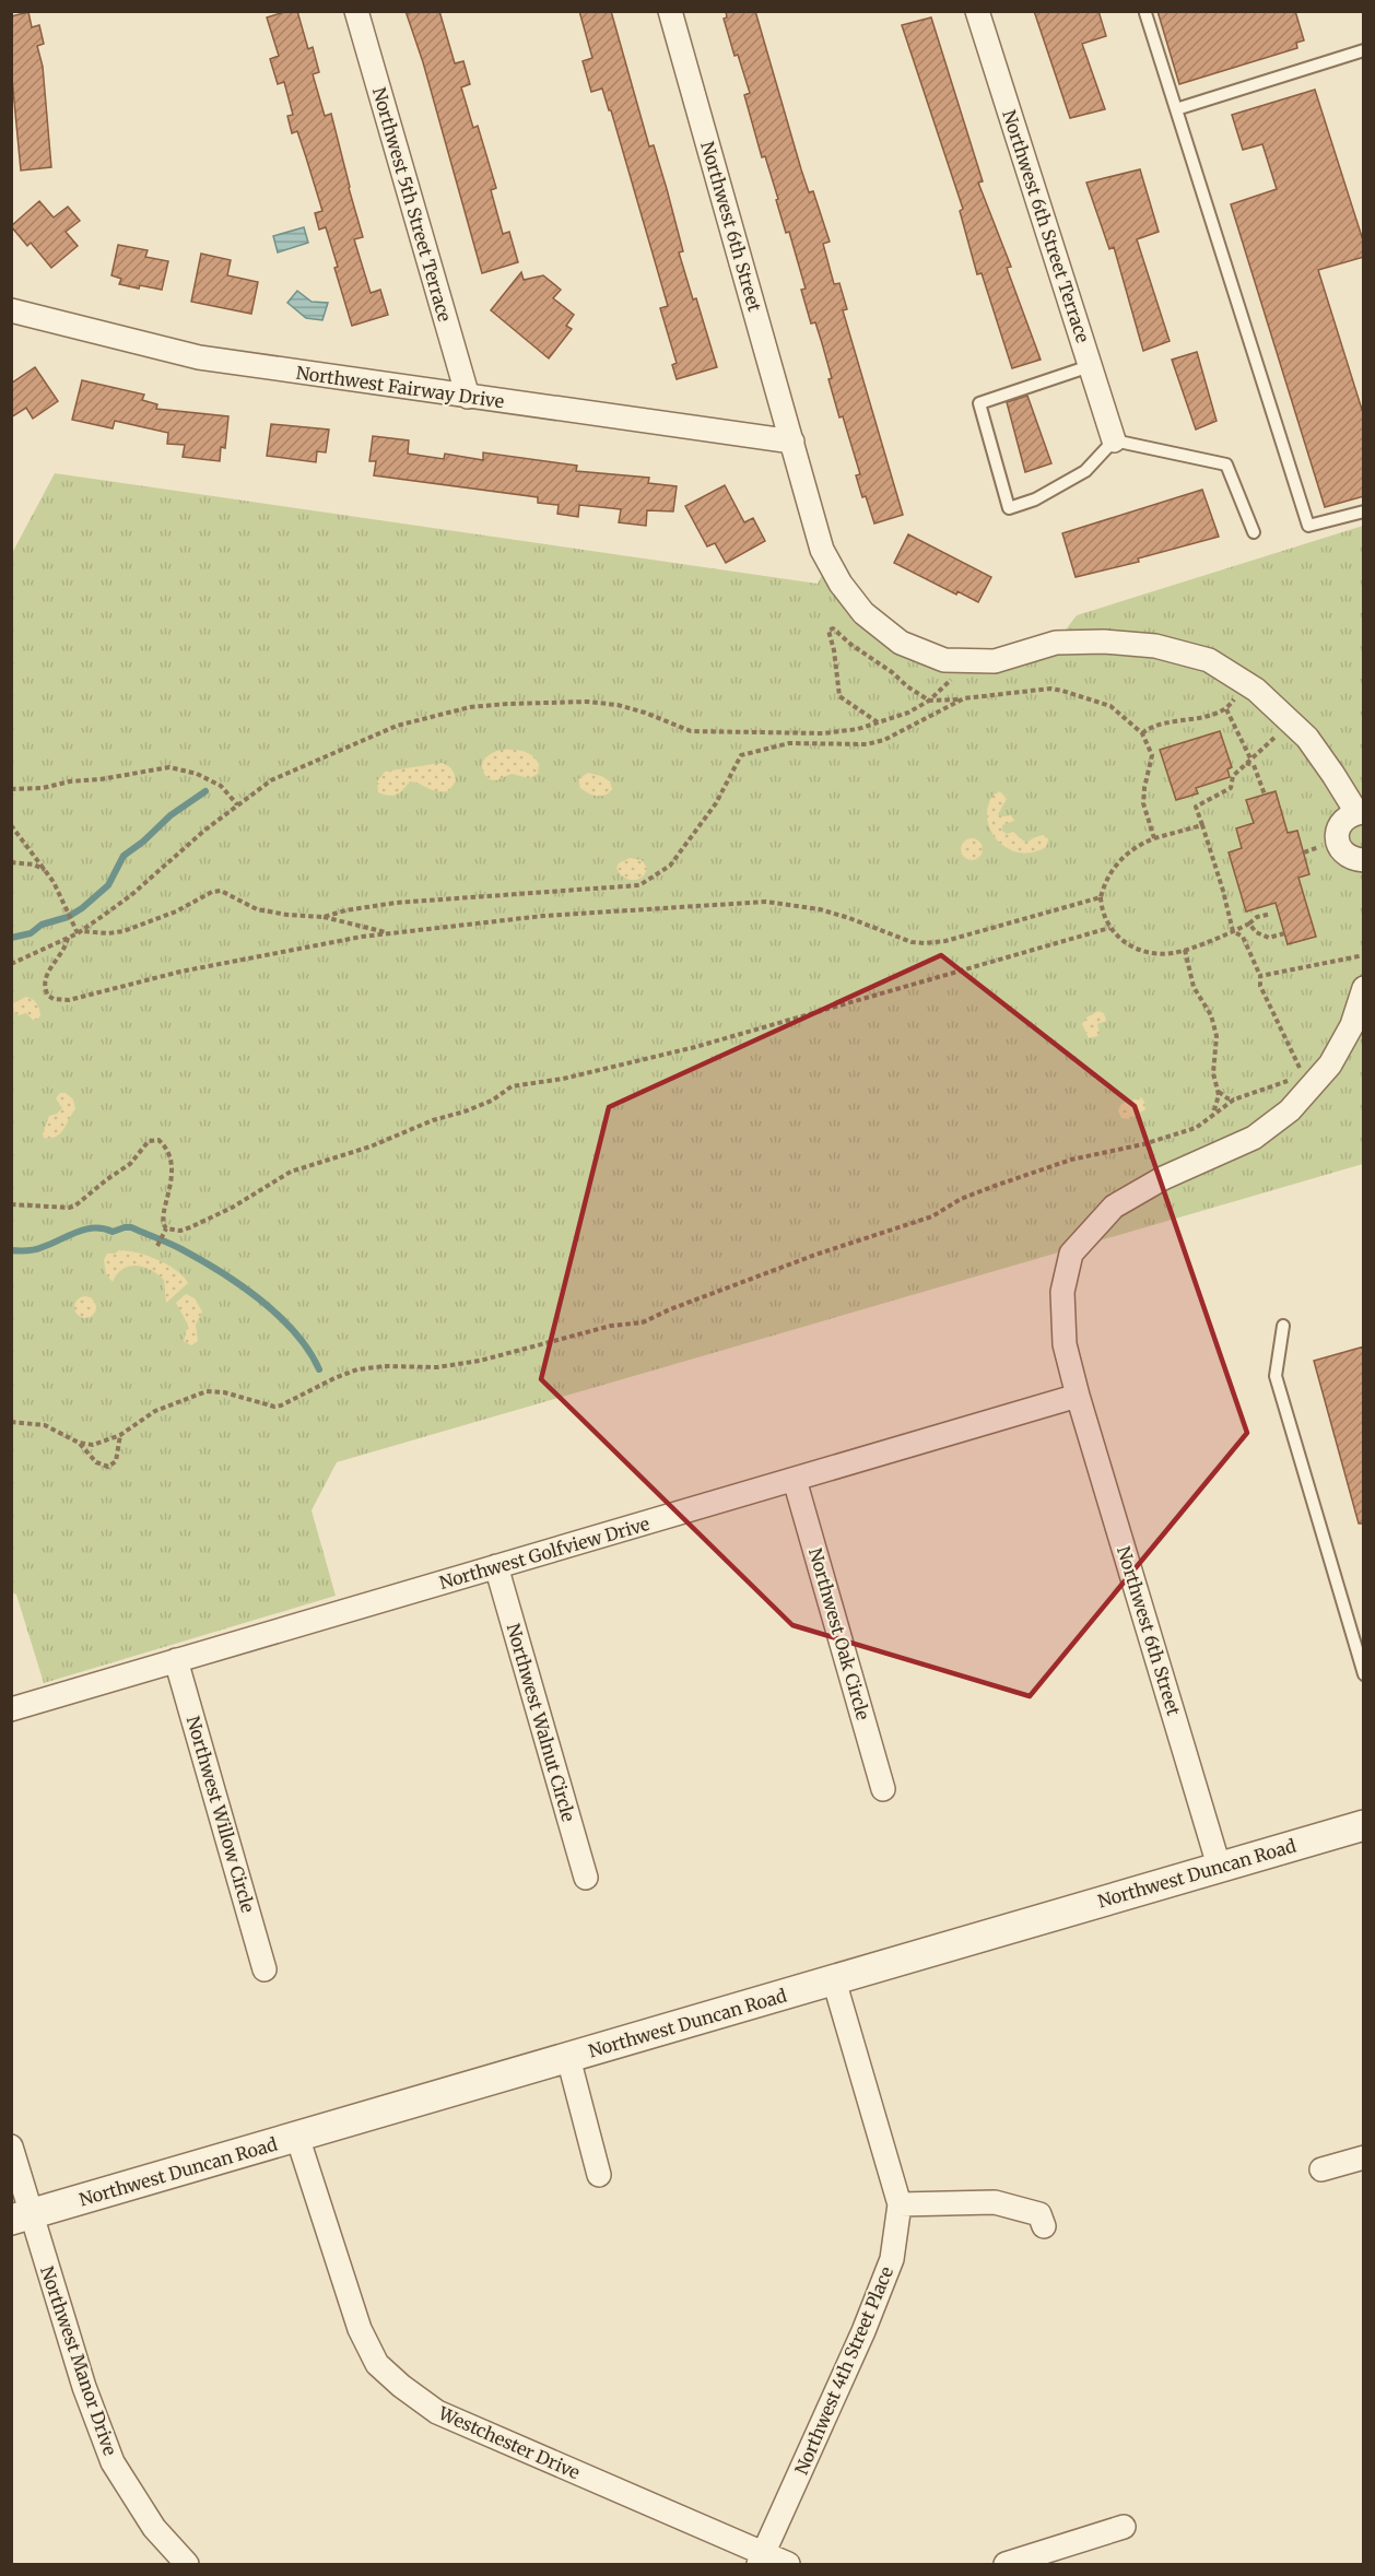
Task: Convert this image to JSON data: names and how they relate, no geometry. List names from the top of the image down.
{
  "streets": {
    "street": [
      "Northwest 5th Street Terrace",
      "Northwest 6th Street",
      "Northwest 6th Street Terrace",
      "Northwest Fairway Drive",
      "Northwest Golfview Drive",
      "Northwest Oak Circle",
      "Northwest Walnut Circle",
      "Northwest Willow Circle",
      "Northwest Duncan Road",
      "Northwest Manor Drive",
      "Northwest 4th Street Place",
      "Westchester Drive"
    ]
  },
  "crossings": [
    ["Northwest 5th Street Terrace", "Northwest Fairway Drive"],
    ["Northwest 6th Street", "Northwest Fairway Drive"],
    ["Northwest 6th Street", "Northwest Golfview Drive"],
    ["Northwest 6th Street", "Northwest Duncan Road"],
    ["Northwest Golfview Drive", "Northwest Oak Circle"],
    ["Northwest Golfview Drive", "Northwest Walnut Circle"],
    ["Northwest Golfview Drive", "Northwest Willow Circle"],
    ["Northwest Duncan Road", "Northwest Manor Drive"],
    ["Northwest Duncan Road", "Northwest 4th Street Place"],
    ["Northwest Duncan Road", "Westchester Drive"],
    ["Northwest 4th Street Place", "Westchester Drive"]
  ]
}
